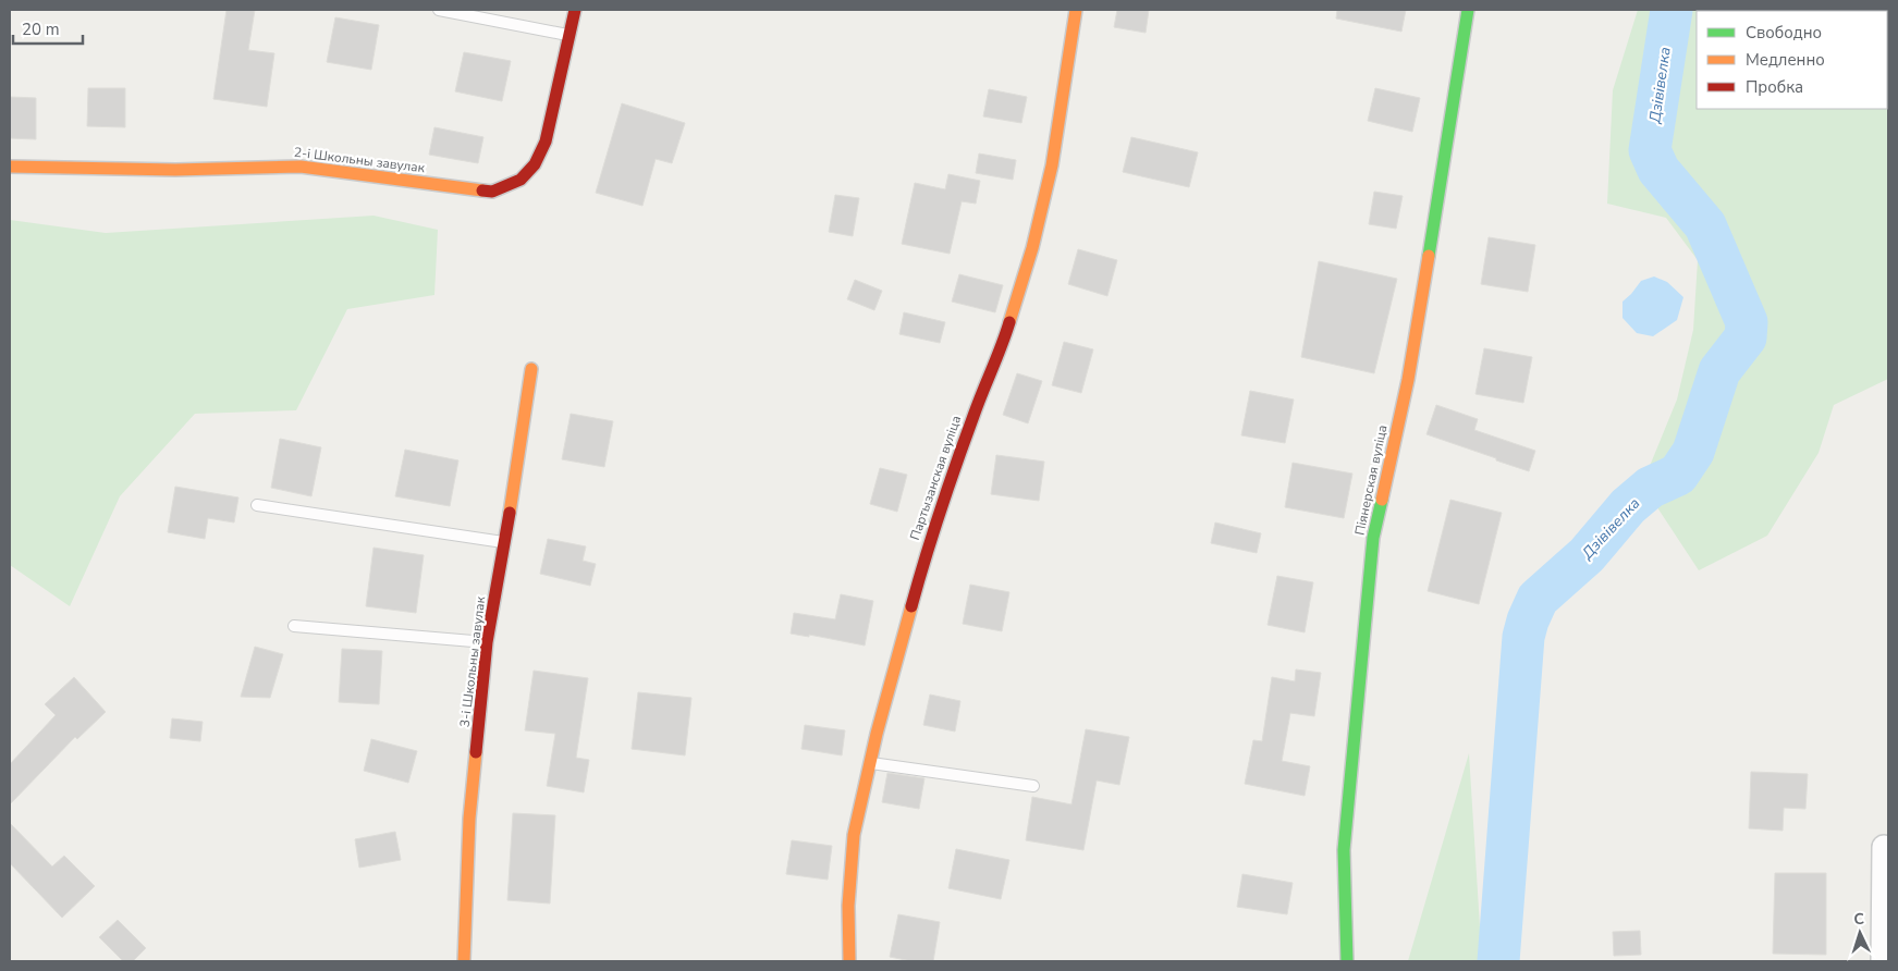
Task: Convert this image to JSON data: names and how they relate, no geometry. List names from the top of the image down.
{
  "streets": {
    "street": [
      "2-і Школьны завулак",
      "Партызанская вуліца",
      "Піянерская вуліца",
      "3-і Школьны завулак"
    ]
  },
  "water": ["Дзівівелка"],
  "legend": ["Свободно", "Медленно", "Пробка"],
  "scale_bar": "20 m",
  "north": "top"
}
